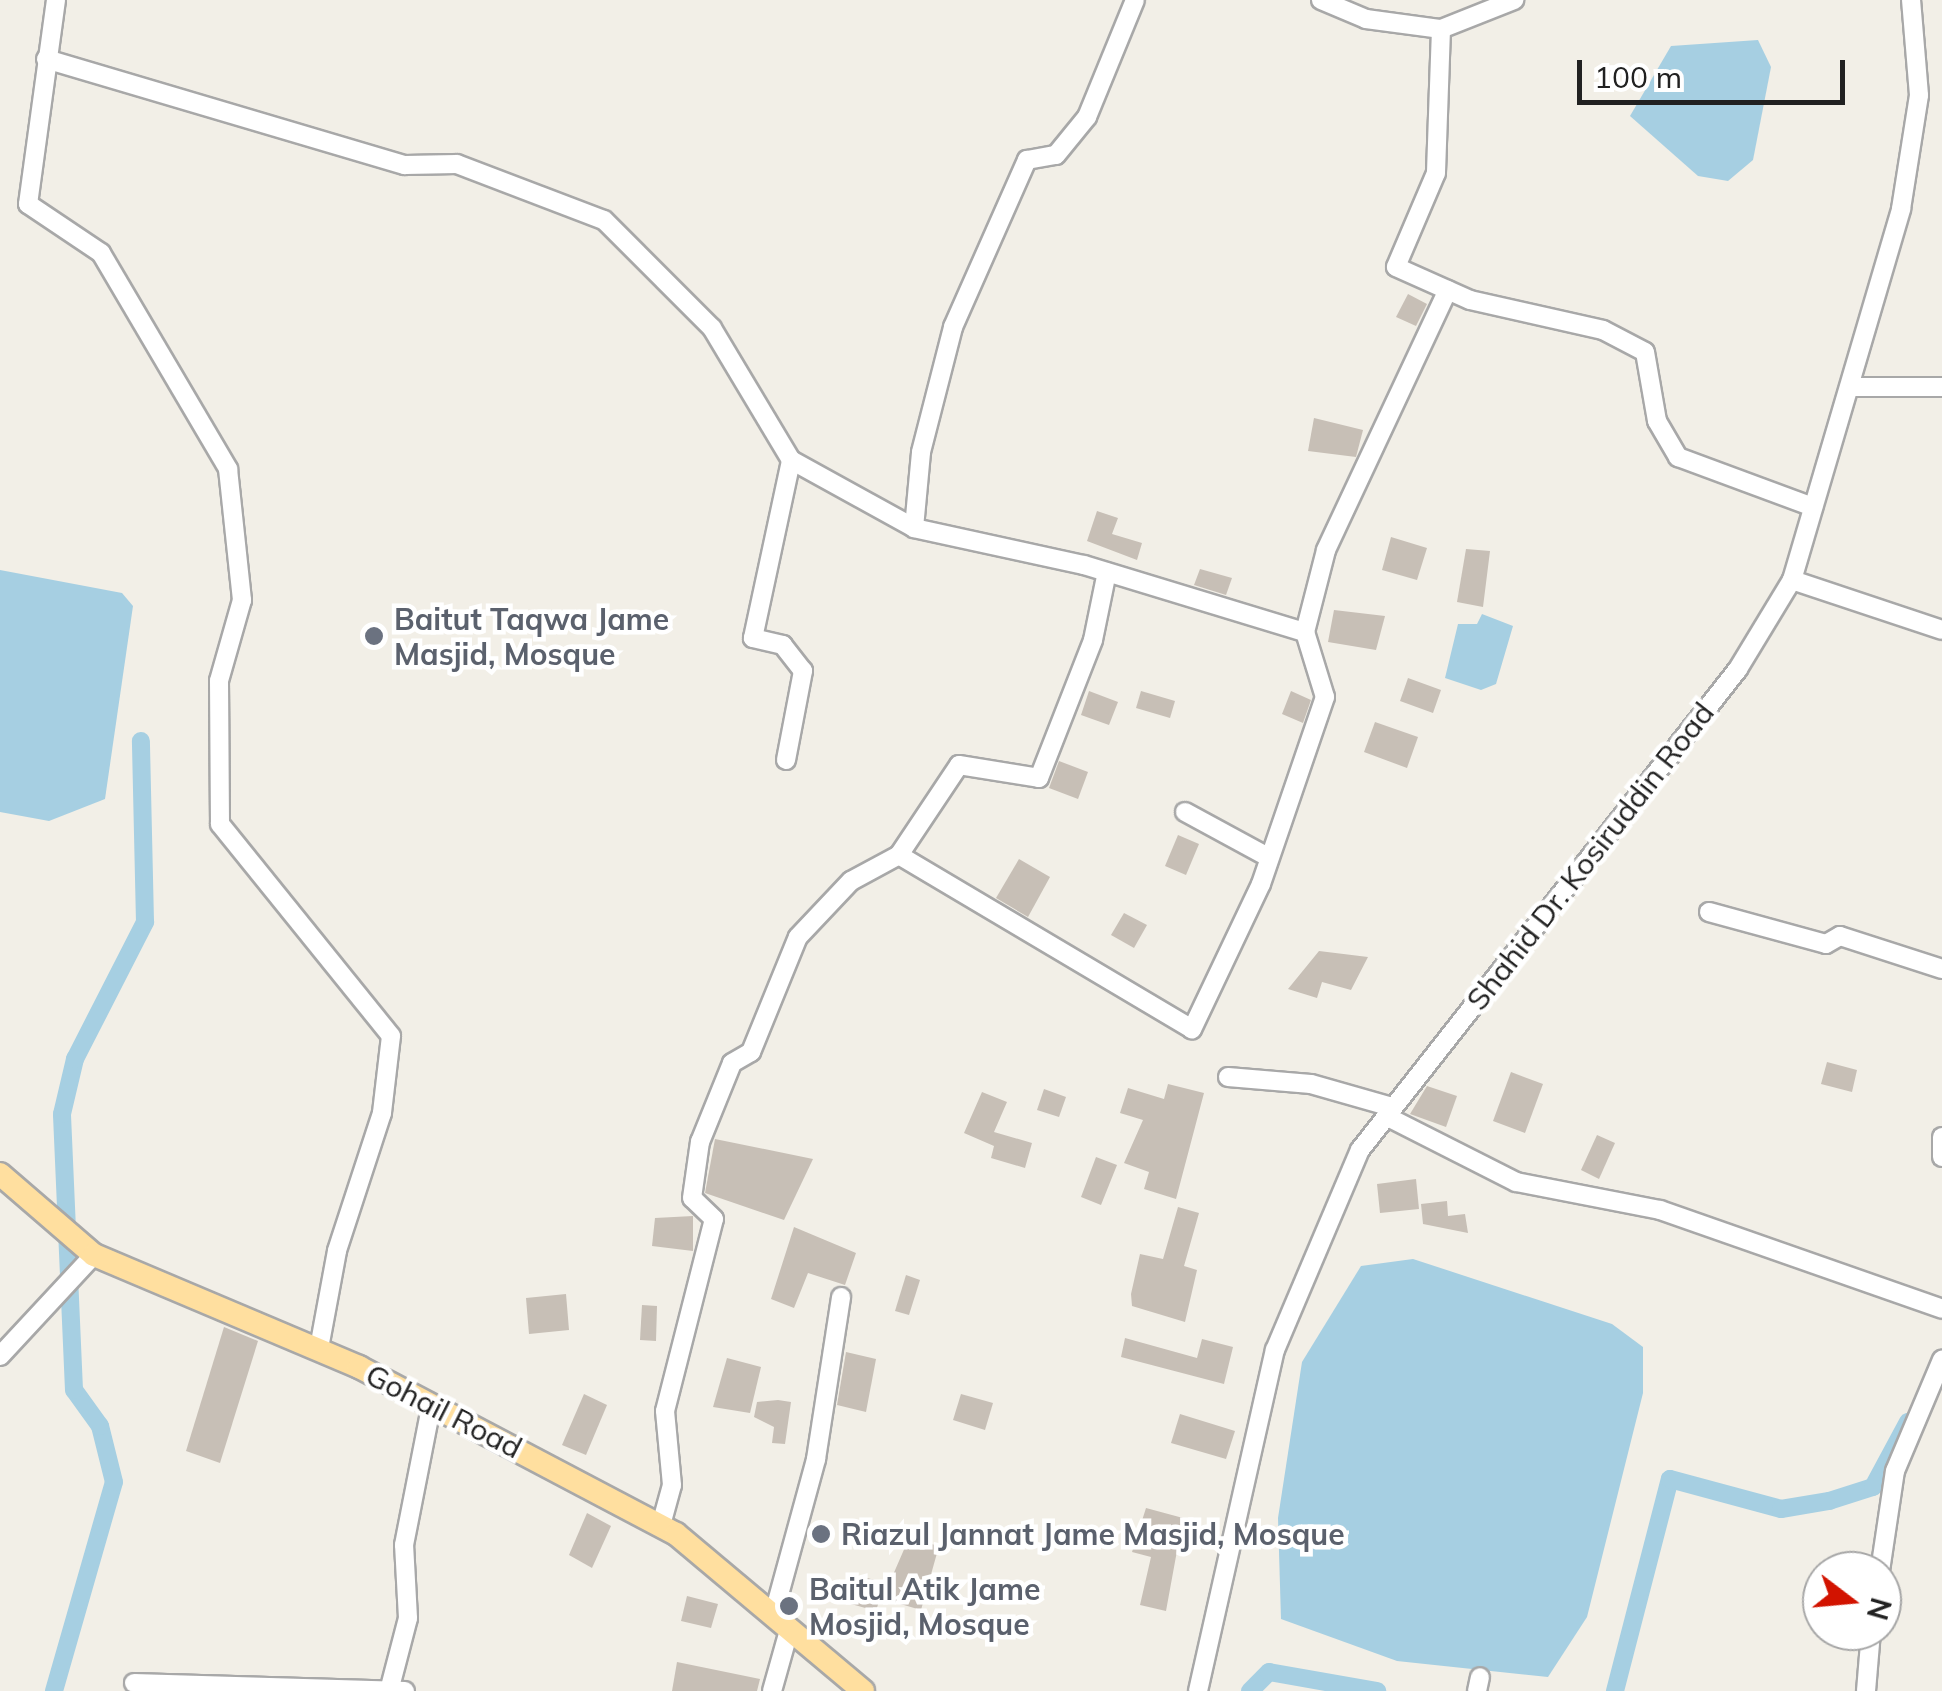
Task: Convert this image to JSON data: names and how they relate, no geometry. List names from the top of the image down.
{
  "streets": {
    "main road": ["Gohail Road"],
    "street": ["Shahid Dr. Kosiruddin Road"]
  },
  "places": ["Baitut Taqwa Jame Masjid, Mosque", "Riazul Jannat Jame Masjid, Mosque", "Baitul Atik Jame Mosjid, Mosque"],
  "scale_bar": "100 m",
  "north": "right"
}
